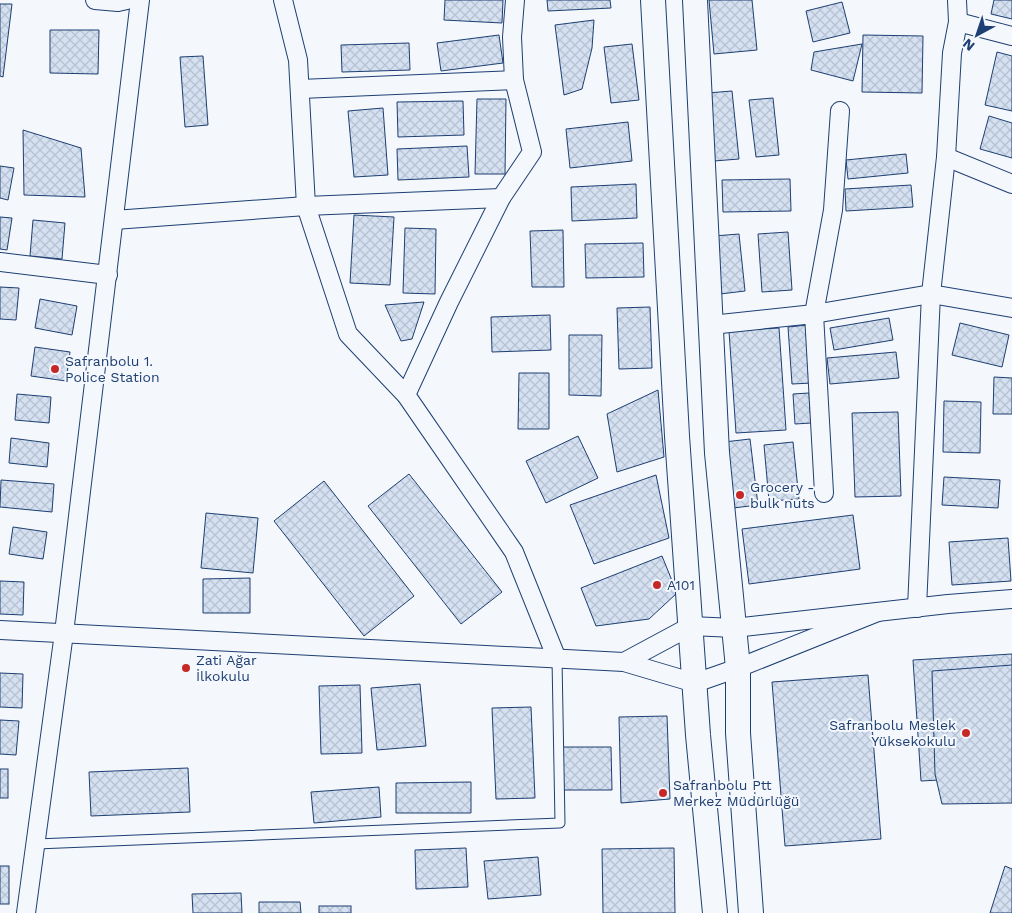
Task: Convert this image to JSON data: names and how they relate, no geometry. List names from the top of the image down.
{
  "places": [
    "Safranbolu 1. Police Station",
    "Grocery - bulk nuts",
    "A101",
    "Zati Ağar İlkokulu",
    "Safranbolu Meslek Yüksekokulu",
    "Safranbolu Ptt Merkez Müdürlüğü"
  ],
  "north": "bottom left"
}
